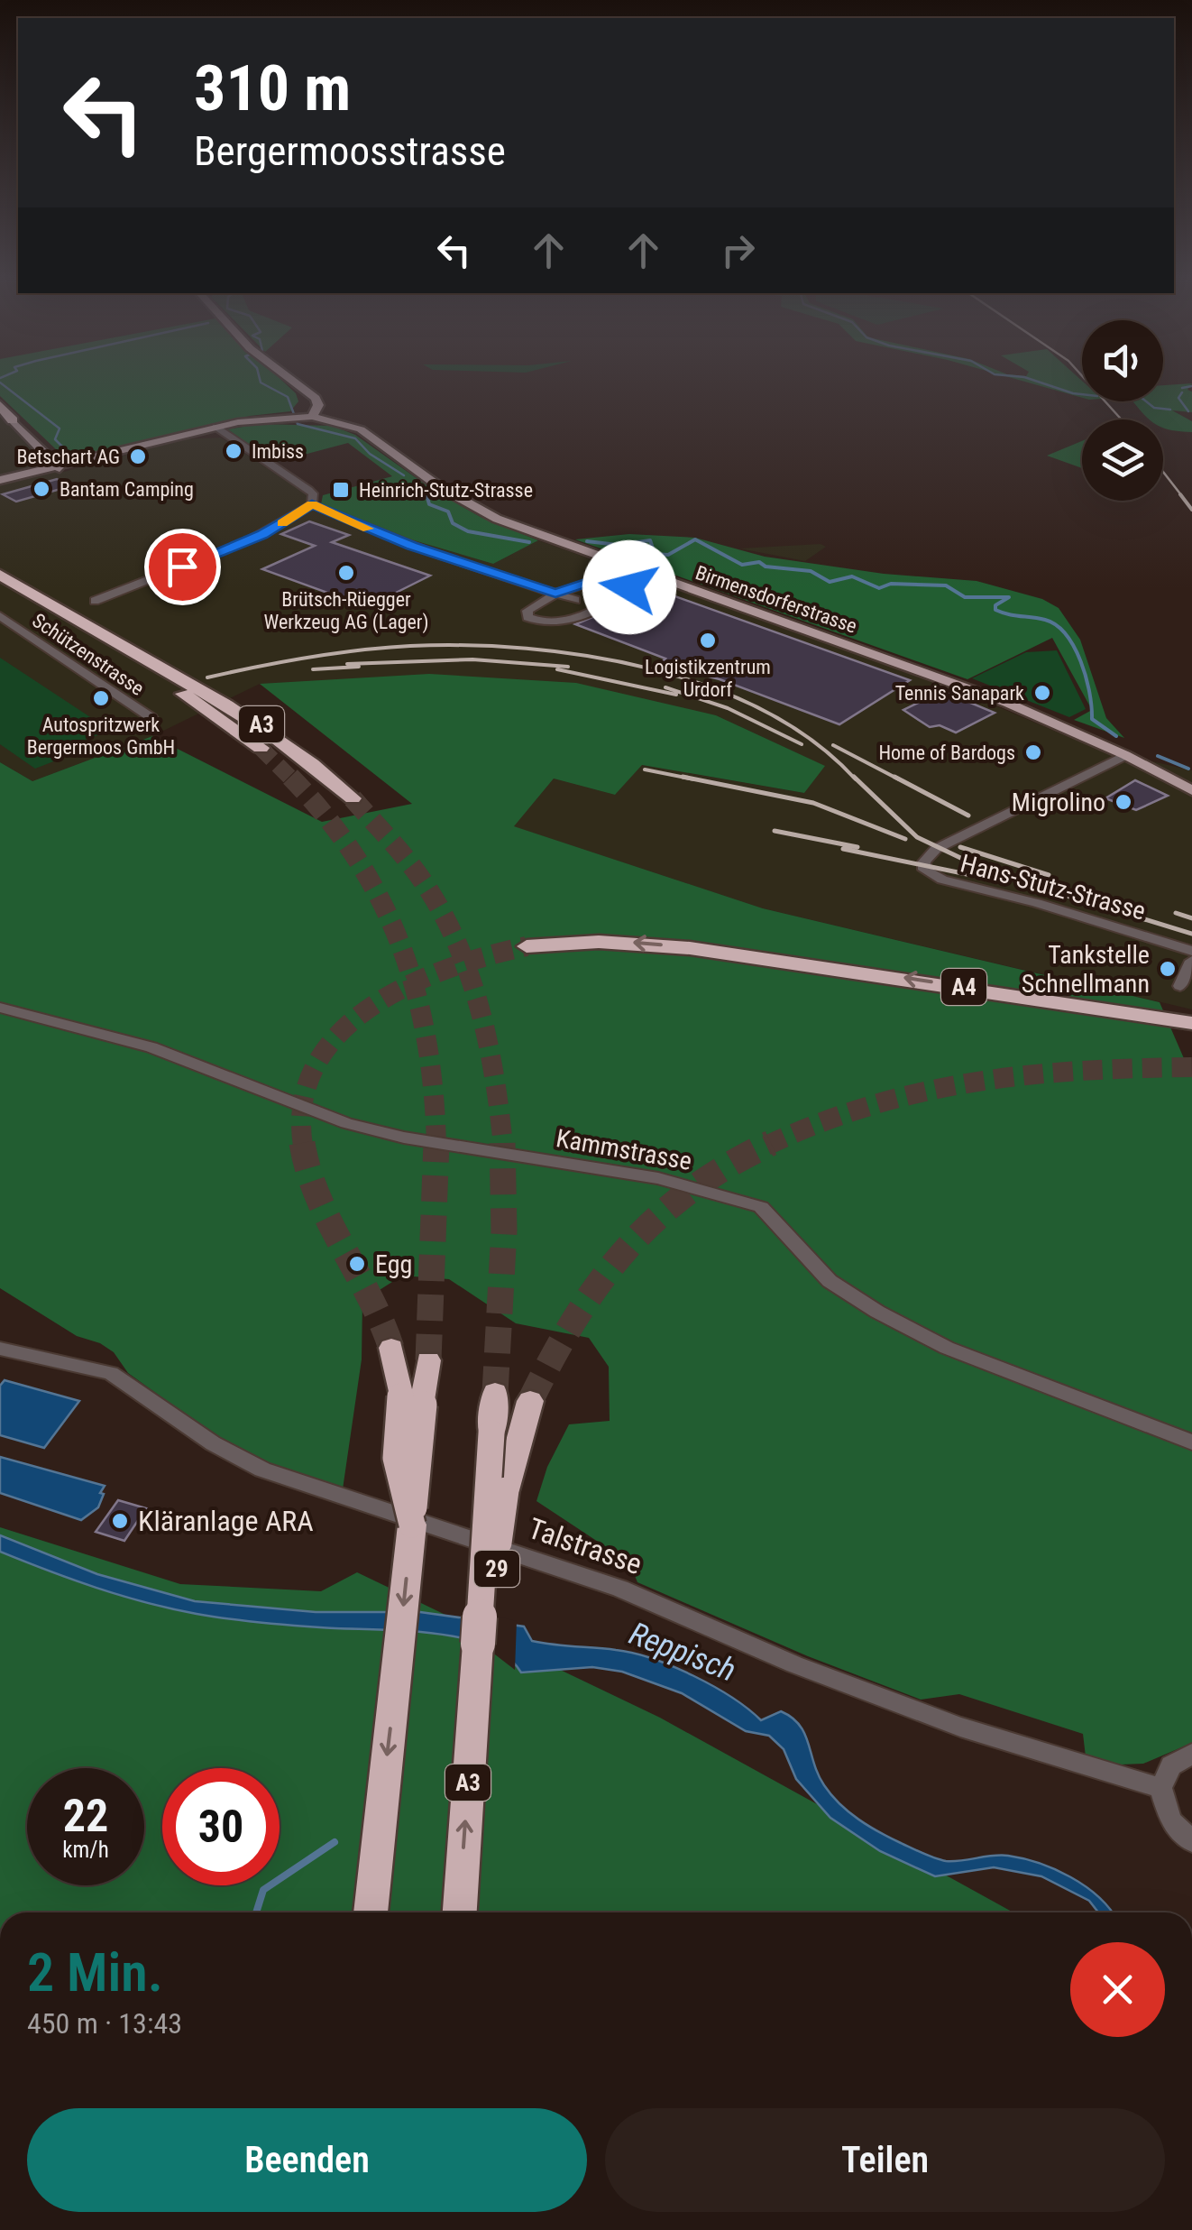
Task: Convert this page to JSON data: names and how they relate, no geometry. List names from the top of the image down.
{
  "streets": {
    "highway": ["A3", "A4", "29"],
    "main road": ["Birmensdorferstrasse"],
    "street": [
      "Schützenstrasse",
      "Hans-Stutz-Strasse",
      "Kammstrasse",
      "Talstrasse"
    ]
  },
  "crossings": [
    ["Birmensdorferstrasse", "Hans-Stutz-Strasse"],
    ["A3", "29"]
  ],
  "water": ["Reppisch"],
  "places": {
    "other": [
      "Imbiss",
      "Betschart AG",
      "Bantam Camping",
      "Brütsch-Rüegger Werkzeug AG (Lager)",
      "Logistikzentrum Urdorf",
      "Tennis Sanapark",
      "Autospritzwerk Bergermoos GmbH",
      "Home of Bardogs",
      "Migrolino",
      "Tankstelle Schnellmann",
      "Egg",
      "Kläranlage ARA"
    ],
    "transit": ["Heinrich-Stutz-Strasse"]
  },
  "page": {
    "turn": ["310 m", "Bergermoosstrasse"],
    "speed": "22 km/h",
    "limit": "30",
    "heading": ["2 Min.", "450 m · 13:43"],
    "buttons": ["Beenden", "Teilen"]
  }
}
